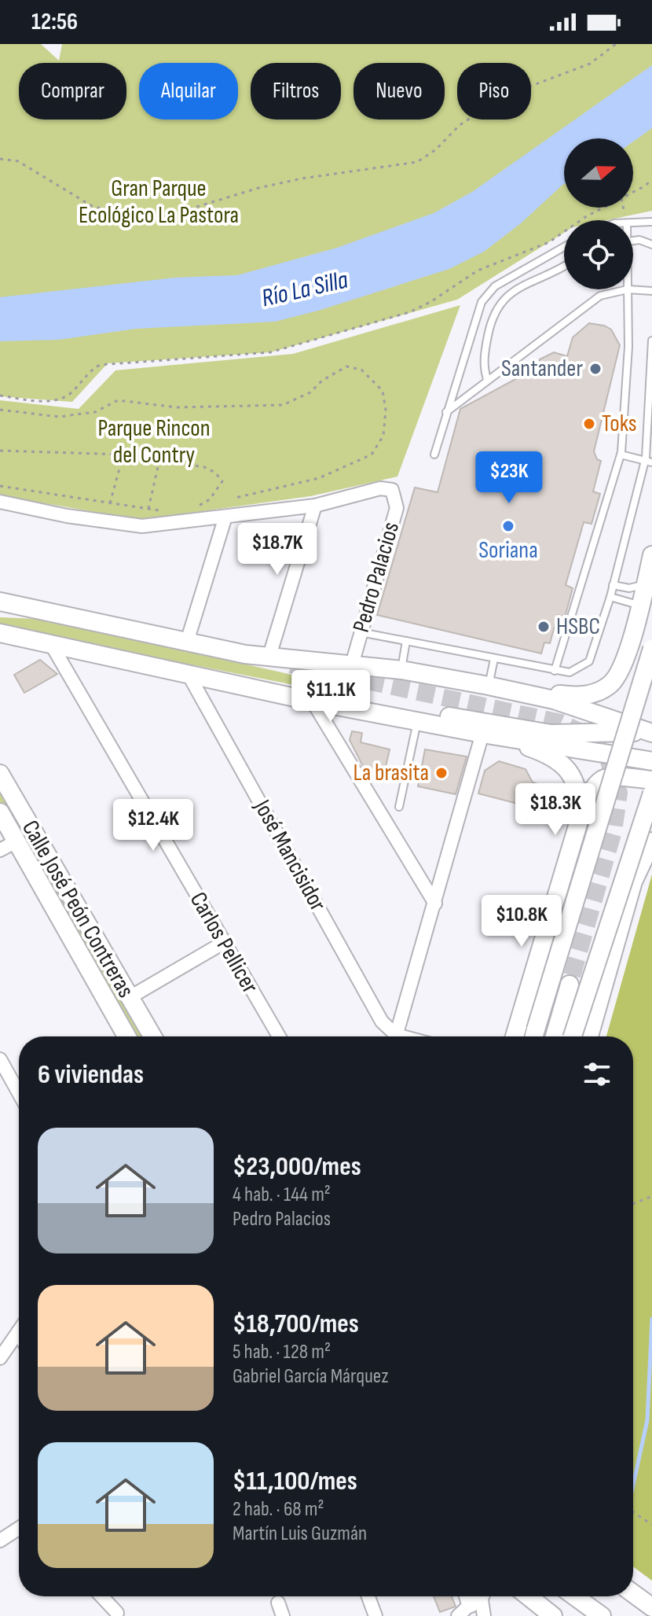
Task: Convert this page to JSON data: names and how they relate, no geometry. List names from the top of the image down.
{
  "streets": {
    "main road": ["Calle José Peón Contreras"],
    "street": ["Pedro Palacios", "José Mancisidor", "Carlos Pellicer"]
  },
  "water": ["Río La Silla"],
  "parks": ["Gran Parque Ecológico La Pastora", "Parque Rincon del Contry"],
  "places": [
    "Santander",
    "Toks",
    "Soriana",
    "HSBC",
    "La brasita"
  ],
  "north": "right",
  "page": {
    "status": "12:56",
    "chip": [
      "Comprar",
      "Alquilar",
      "Filtros",
      "Nuevo",
      "Piso"
    ],
    "price": [
      "$23K",
      "$18.7K",
      "$11.1K",
      "$18.3K",
      "$12.4K",
      "$10.8K"
    ],
    "heading": "6 viviendas",
    "list": [
      {
        "name": "$23,000/mes",
        "note": "4 hab. · 144 m² · Pedro Palacios"
      },
      {
        "name": "$18,700/mes",
        "note": "5 hab. · 128 m² · Gabriel García Márquez"
      },
      {
        "name": "$11,100/mes",
        "note": "2 hab. · 68 m² · Martín Luis Guzmán"
      }
    ]
  }
}
